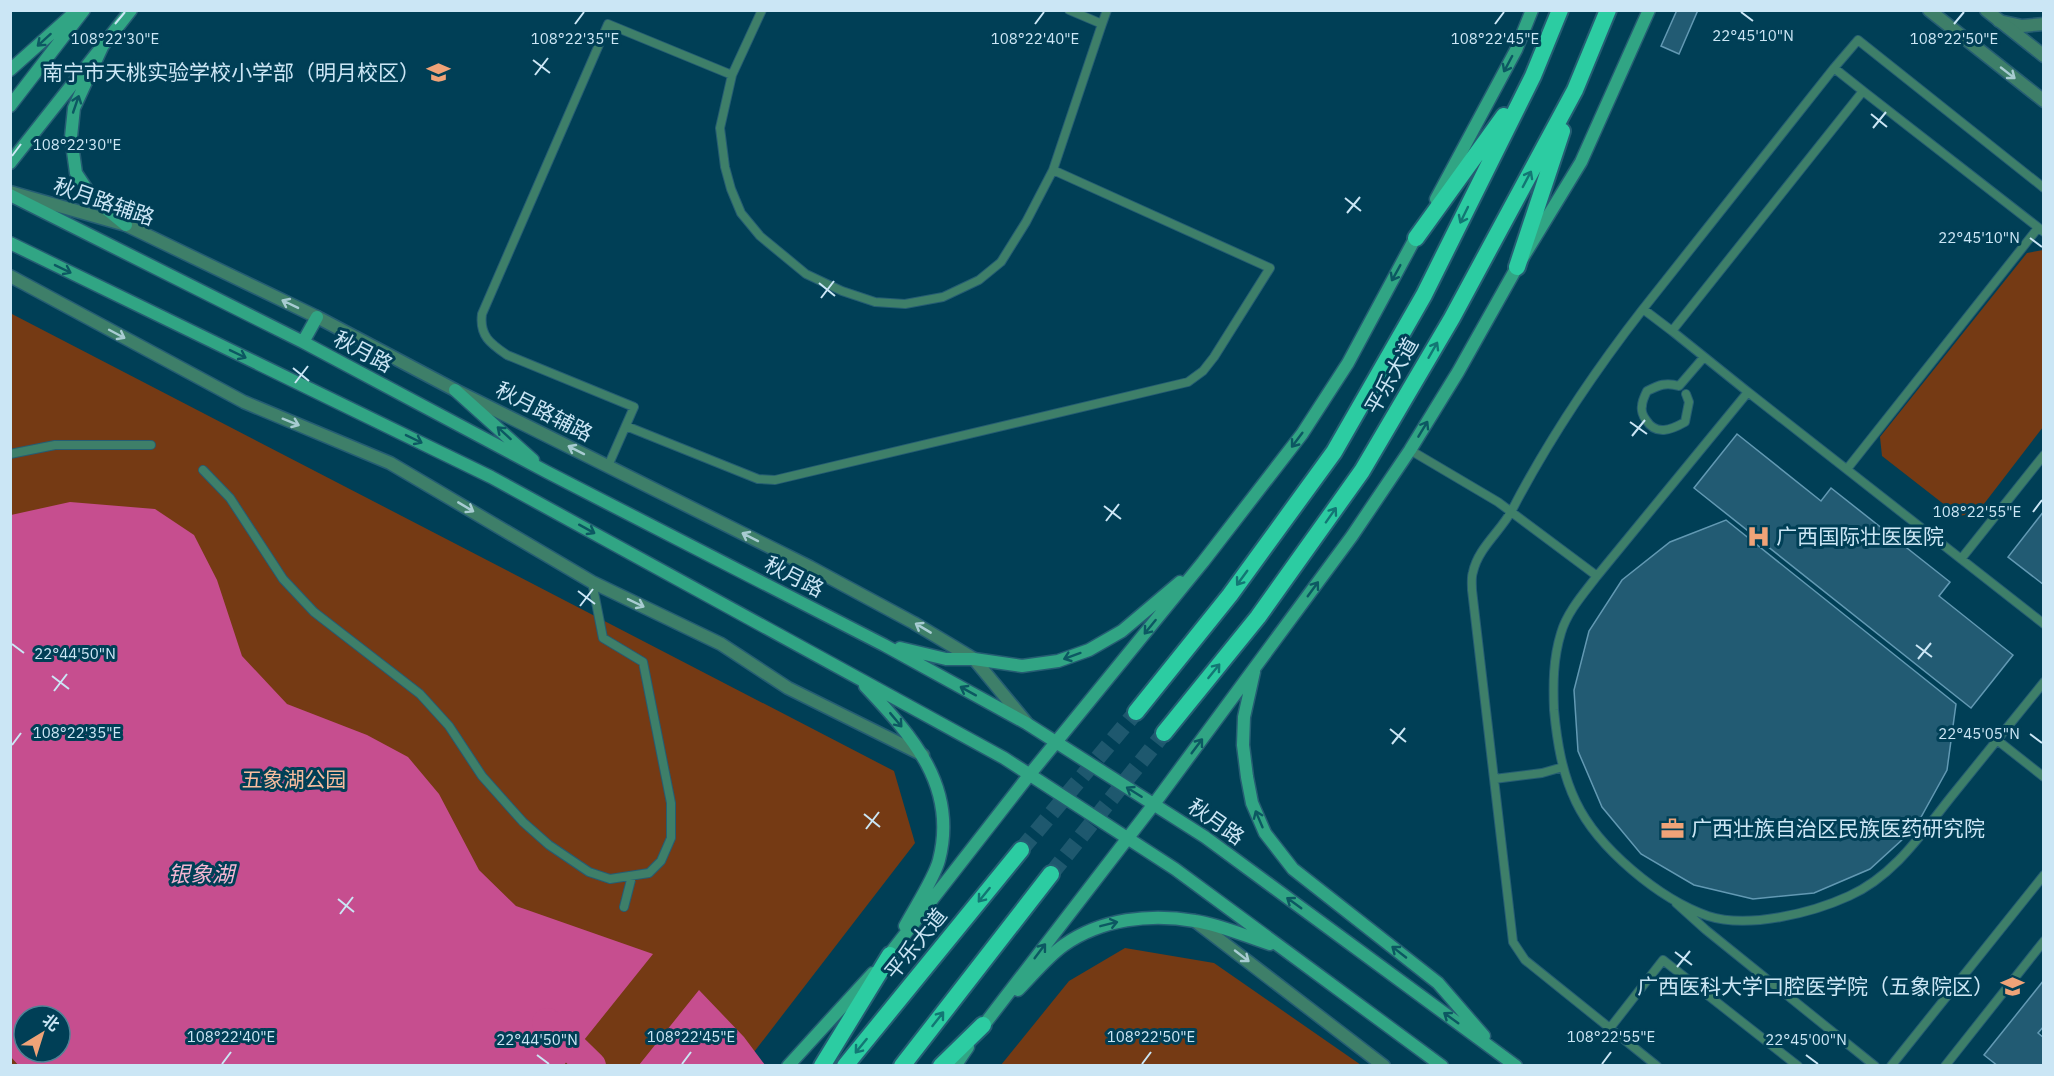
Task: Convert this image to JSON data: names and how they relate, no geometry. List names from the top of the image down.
{
  "streets": {
    "highway": ["平乐大道"],
    "main road": ["秋月路"],
    "street": ["秋月路辅路"]
  },
  "crossings": [
    ["秋月路辅路", "秋月路"]
  ],
  "water": ["银象湖"],
  "parks": ["五象湖公园"],
  "places": {
    "school or university": ["南宁市天桃实验学校小学部（明月校区）", "广西医科大学口腔医学院（五象院区）"],
    "hospital": ["广西国际壮医医院"],
    "office": ["广西壮族自治区民族医药研究院"]
  },
  "north": "top right",
  "coordinates": [
    "22°45'10\"N",
    "108°22'30\"E",
    "108°22'40\"E",
    "108°22'45\"E",
    "108°22'50\"E",
    "108°22'35\"E",
    "108°22'55\"E",
    "22°44'50\"N",
    "22°45'05\"N",
    "22°45'00\"N"
  ]
}
